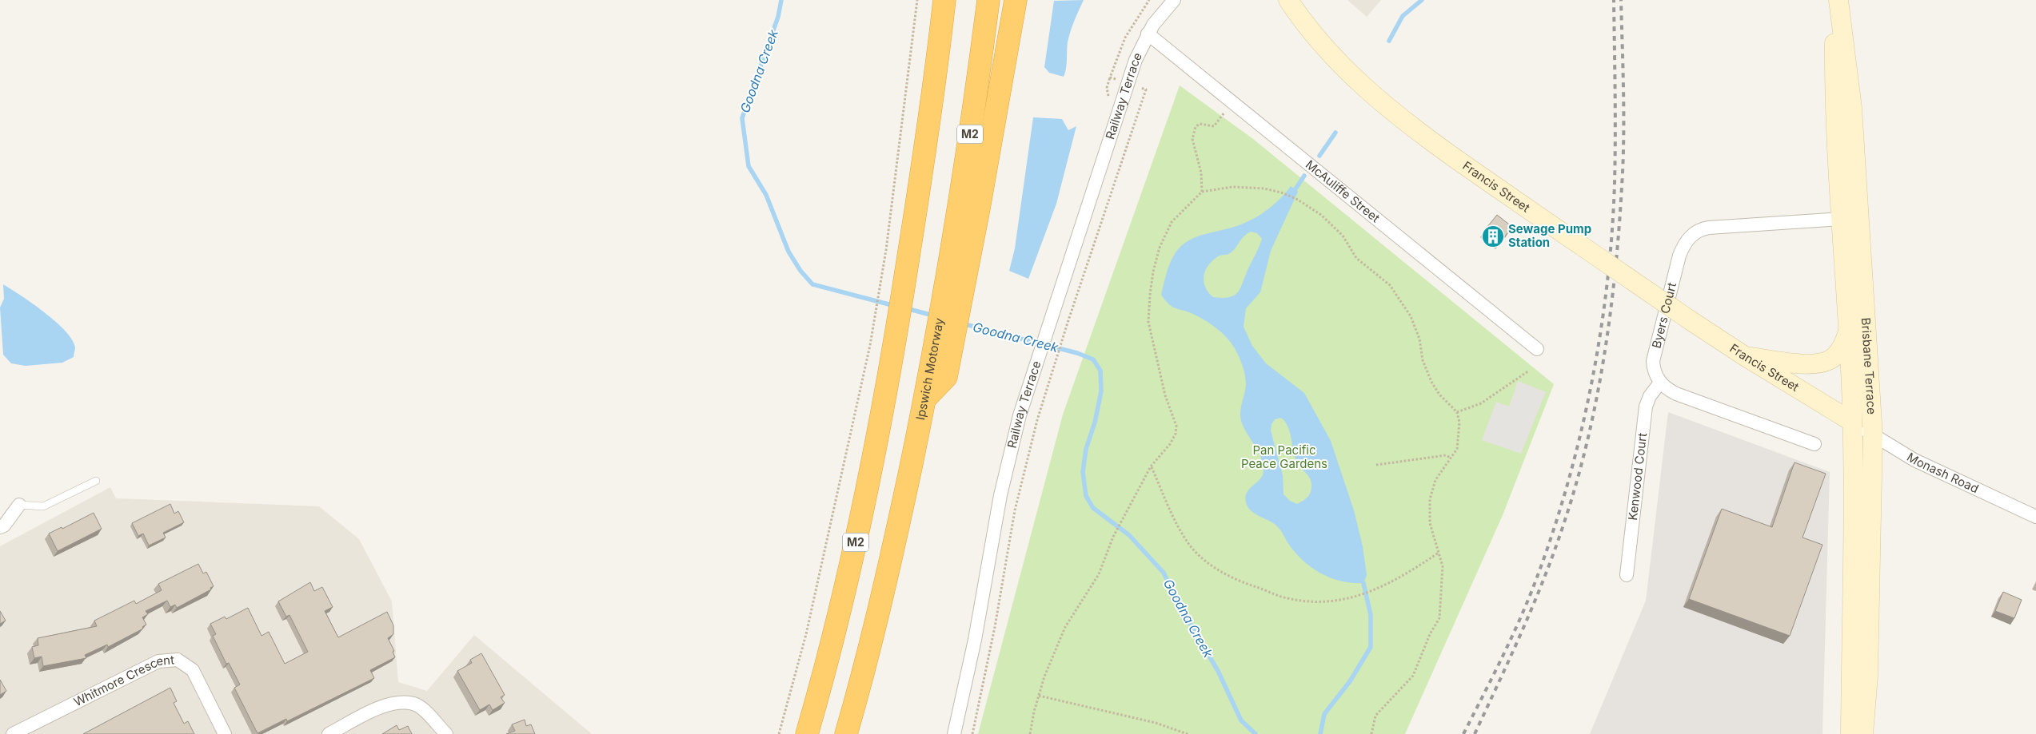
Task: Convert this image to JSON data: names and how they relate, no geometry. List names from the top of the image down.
{
  "streets": {
    "highway": ["M2", "Ipswich Motorway"],
    "main road": ["Francis Street", "Brisbane Terrace"],
    "street": [
      "Railway Terrace",
      "McAuliffe Street",
      "Byers Court",
      "Monash Road",
      "Kenwood Court",
      "Whitmore Crescent"
    ]
  },
  "crossings": [
    ["Railway Terrace", "McAuliffe Street"],
    ["Francis Street", "Brisbane Terrace"],
    ["Francis Street", "Monash Road"],
    ["Byers Court", "Brisbane Terrace"],
    ["Byers Court", "Kenwood Court"],
    ["Brisbane Terrace", "Monash Road"]
  ],
  "water": ["Goodna Creek"],
  "parks": ["Pan Pacific Peace Gardens"],
  "places": {
    "building": ["Sewage Pump Station"]
  }
}
